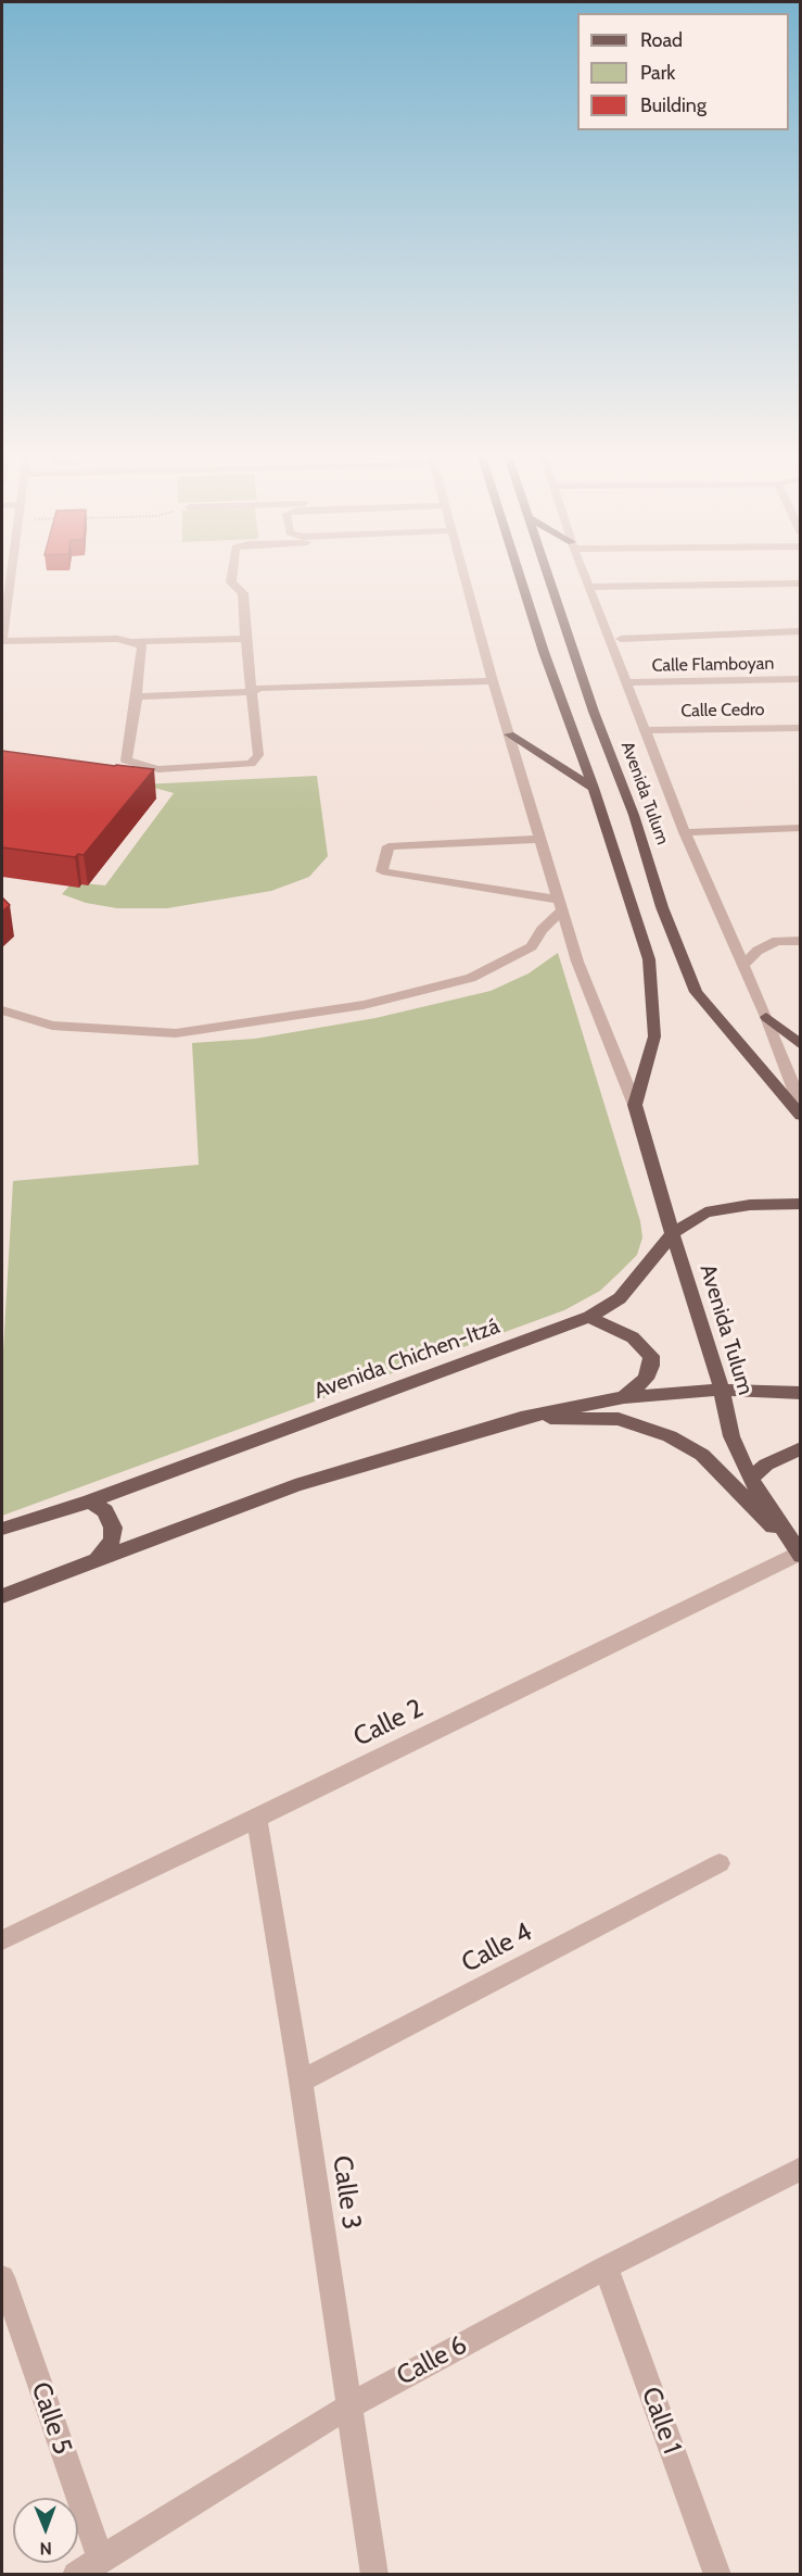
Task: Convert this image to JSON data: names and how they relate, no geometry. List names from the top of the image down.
{
  "streets": {
    "main road": ["Avenida Tulum", "Avenida Chichen-Itzá"],
    "street": [
      "Calle Flamboyan",
      "Calle Cedro",
      "Calle 2",
      "Calle 4",
      "Calle 3",
      "Calle 6",
      "Calle 5",
      "Calle 1"
    ]
  },
  "crossings": [
    ["Calle Flamboyan", "Avenida Tulum"],
    ["Calle Cedro", "Avenida Tulum"],
    ["Avenida Tulum", "Avenida Chichen-Itzá"],
    ["Avenida Tulum", "Calle 2"],
    ["Calle 2", "Calle 3"],
    ["Calle 4", "Calle 3"],
    ["Calle 3", "Calle 6"],
    ["Calle 6", "Calle 5"],
    ["Calle 6", "Calle 1"]
  ],
  "legend": ["Road", "Park", "Building"],
  "north": "bottom"
}
